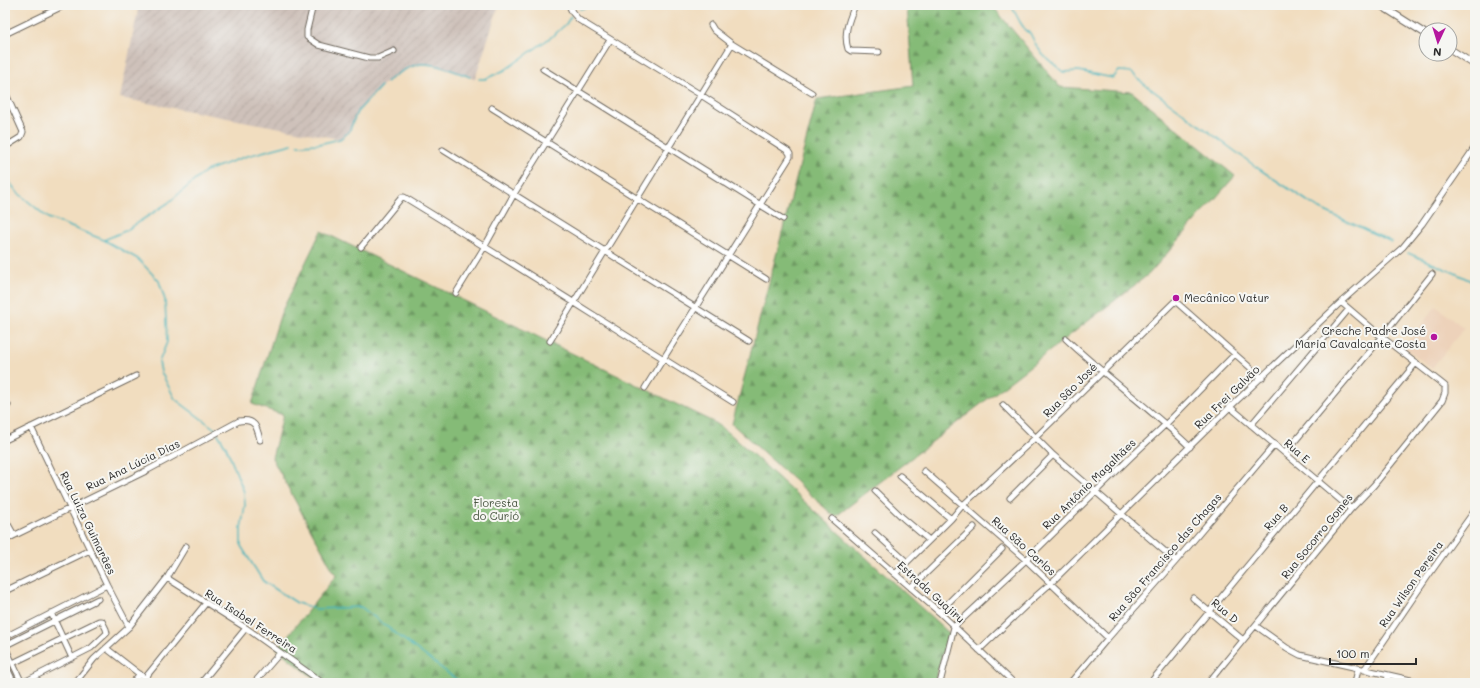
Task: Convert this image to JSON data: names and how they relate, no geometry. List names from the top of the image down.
{
  "streets": {
    "street": [
      "Rua São José",
      "Rua Frei Galvão",
      "Rua E",
      "Rua Ana Lúcia Dias",
      "Rua Antônio Magalhães",
      "Rua B",
      "Rua Luiza Guimarães",
      "Rua Socorro Gomes",
      "Rua São Carlos",
      "Rua São Francisco das Chagas",
      "Rua Wilson Pereira",
      "Estrada Guajiru",
      "Rua D",
      "Rua Isabel Ferreira"
    ]
  },
  "crossings": [
    ["Rua São José", "Rua Frei Galvão"],
    ["Rua São José", "Rua Antônio Magalhães"],
    ["Rua São José", "Rua São Carlos"],
    ["Rua São José", "Estrada Guajiru"],
    ["Rua Frei Galvão", "Rua E"],
    ["Rua Frei Galvão", "Rua São Carlos"],
    ["Rua Frei Galvão", "Estrada Guajiru"],
    ["Rua E", "Rua B"],
    ["Rua E", "Rua Socorro Gomes"],
    ["Rua E", "Rua São Francisco das Chagas"],
    ["Rua Ana Lúcia Dias", "Rua Luiza Guimarães"],
    ["Rua Antônio Magalhães", "Rua São Carlos"],
    ["Rua Antônio Magalhães", "Estrada Guajiru"],
    ["Rua B", "Rua Socorro Gomes"],
    ["Rua B", "Rua D"],
    ["Rua Socorro Gomes", "Rua D"],
    ["Rua São Carlos", "Rua São Francisco das Chagas"]
  ],
  "parks": ["Floresta do Curió"],
  "places": ["Mecânico Vatur", "Creche Padre José Maria Cavalcante Costa"],
  "scale_bar": "100 m",
  "north": "bottom"
}
